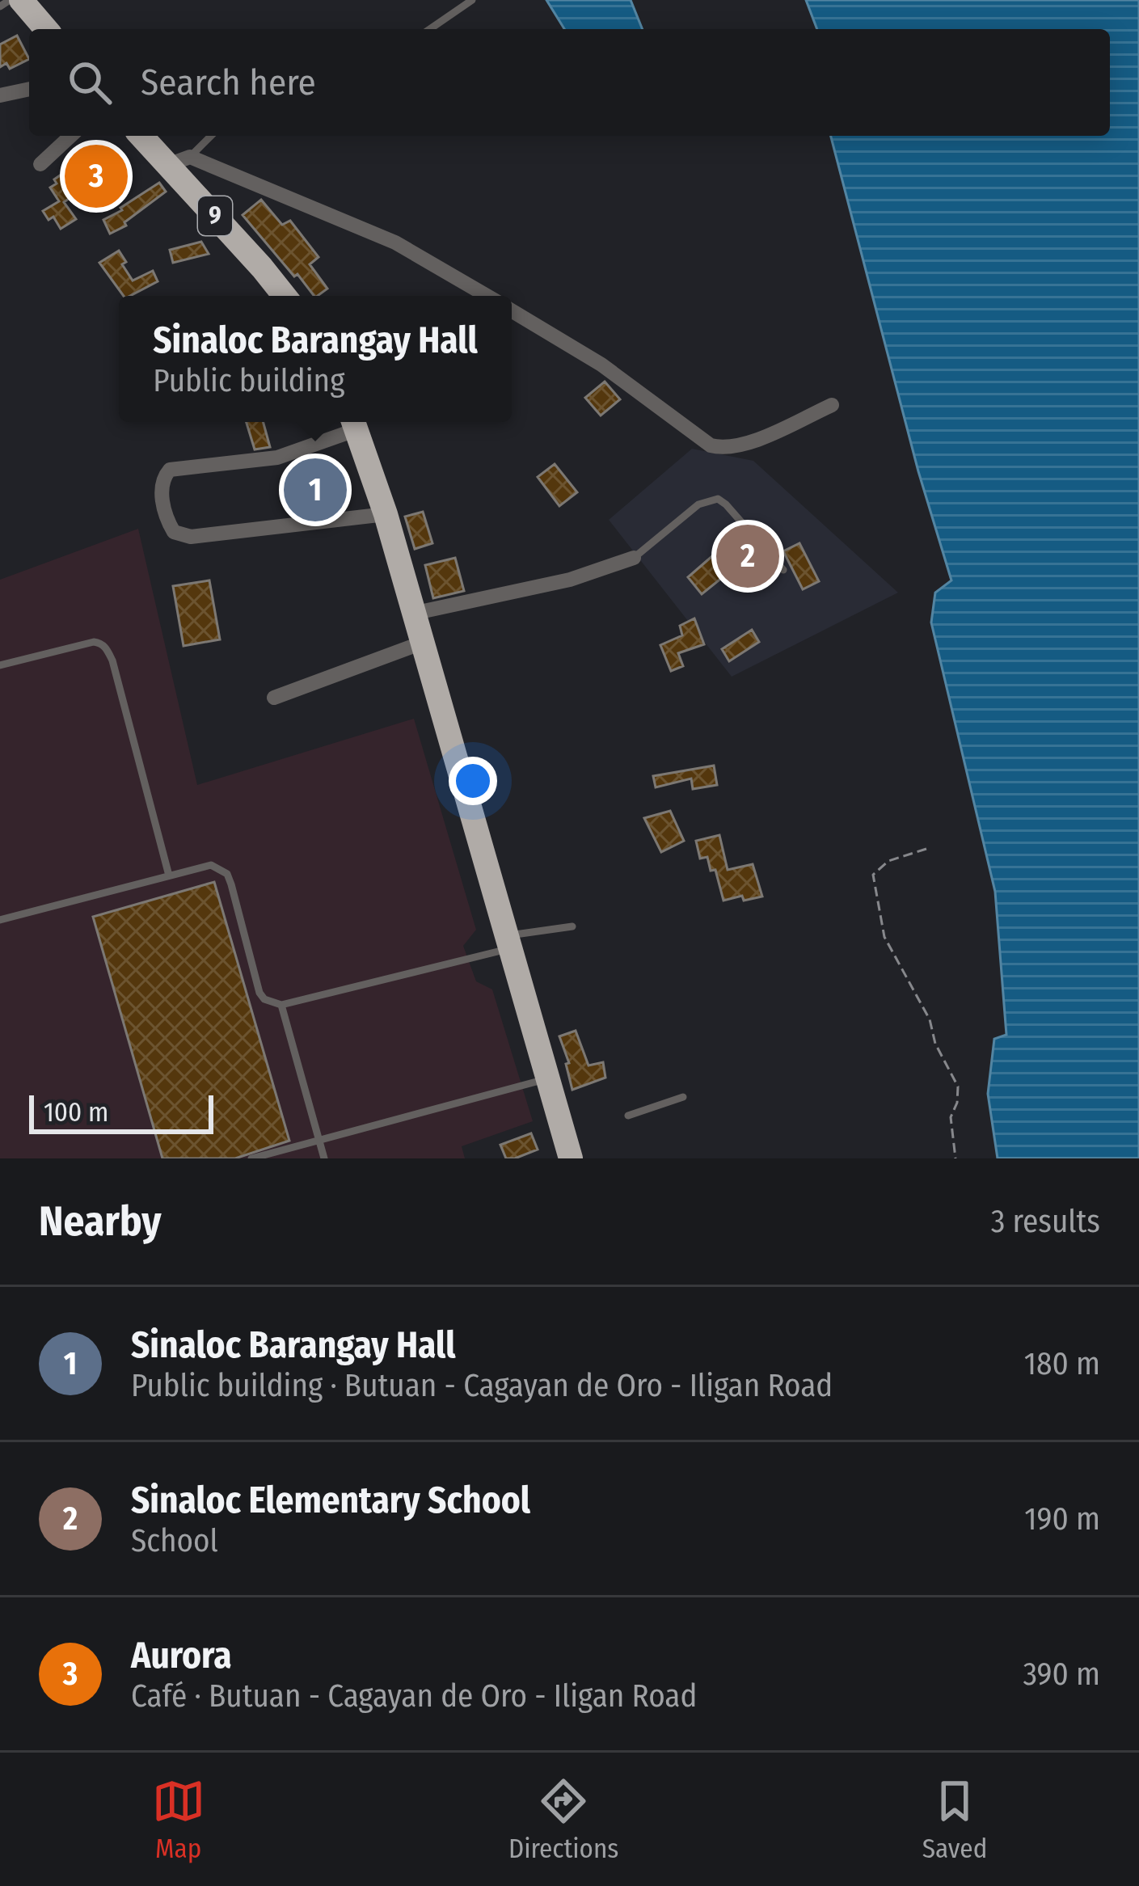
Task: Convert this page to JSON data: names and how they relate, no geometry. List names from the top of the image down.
{
  "streets": {
    "highway": ["9"]
  },
  "scale_bar": "100 m",
  "page": {
    "search": "Search here",
    "pins": ["3", "1", "2"],
    "popup": ["Sinaloc Barangay Hall", "Public building"],
    "scale": "100 m",
    "heading": ["Nearby", "3 results"],
    "list": [
      {
        "mark": "1",
        "name": "Sinaloc Barangay Hall",
        "note": "Public building · Butuan - Cagayan de Oro - Iligan Road",
        "value": "180 m"
      },
      {
        "mark": "2",
        "name": "Sinaloc Elementary School",
        "note": "School",
        "value": "190 m"
      },
      {
        "mark": "3",
        "name": "Aurora",
        "note": "Café · Butuan - Cagayan de Oro - Iligan Road",
        "value": "390 m"
      }
    ],
    "nav": ["Map", "Directions", "Saved"]
  }
}
